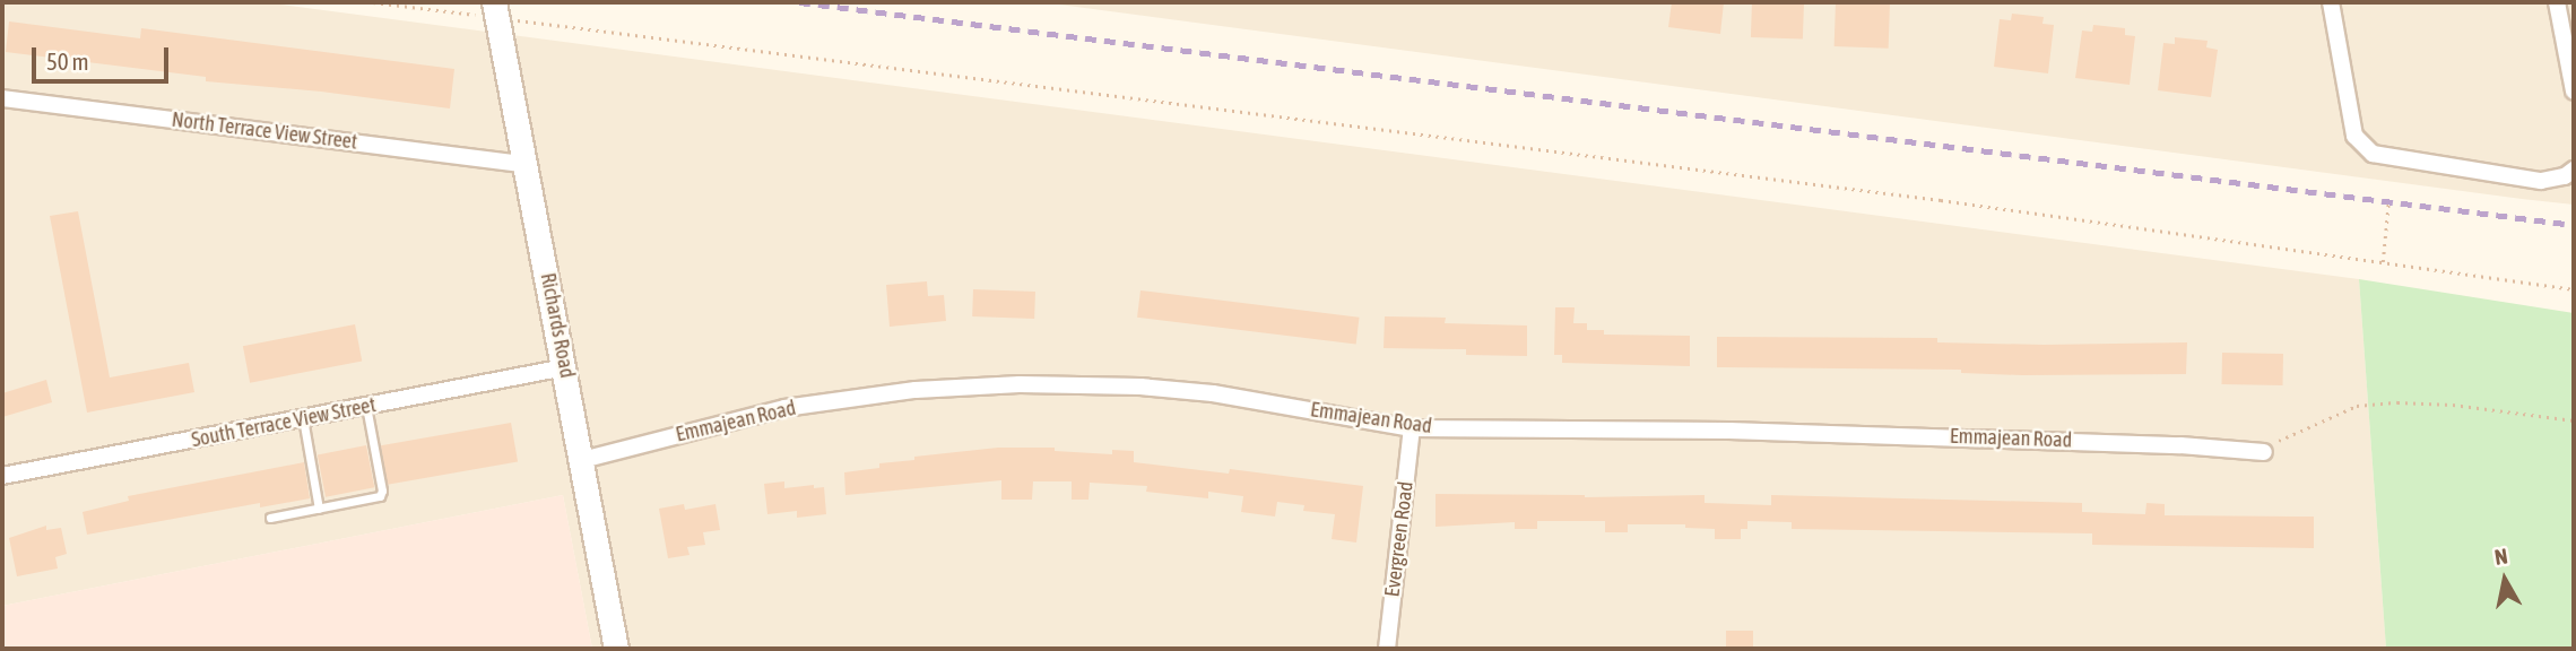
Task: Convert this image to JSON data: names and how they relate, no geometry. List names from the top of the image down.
{
  "streets": {
    "street": [
      "North Terrace View Street",
      "Richards Road",
      "Emmajean Road",
      "South Terrace View Street",
      "Evergreen Road"
    ]
  },
  "crossings": [
    ["North Terrace View Street", "Richards Road"],
    ["Richards Road", "Emmajean Road"],
    ["Richards Road", "South Terrace View Street"],
    ["Emmajean Road", "Evergreen Road"]
  ],
  "scale_bar": "50 m",
  "north": "top"
}
